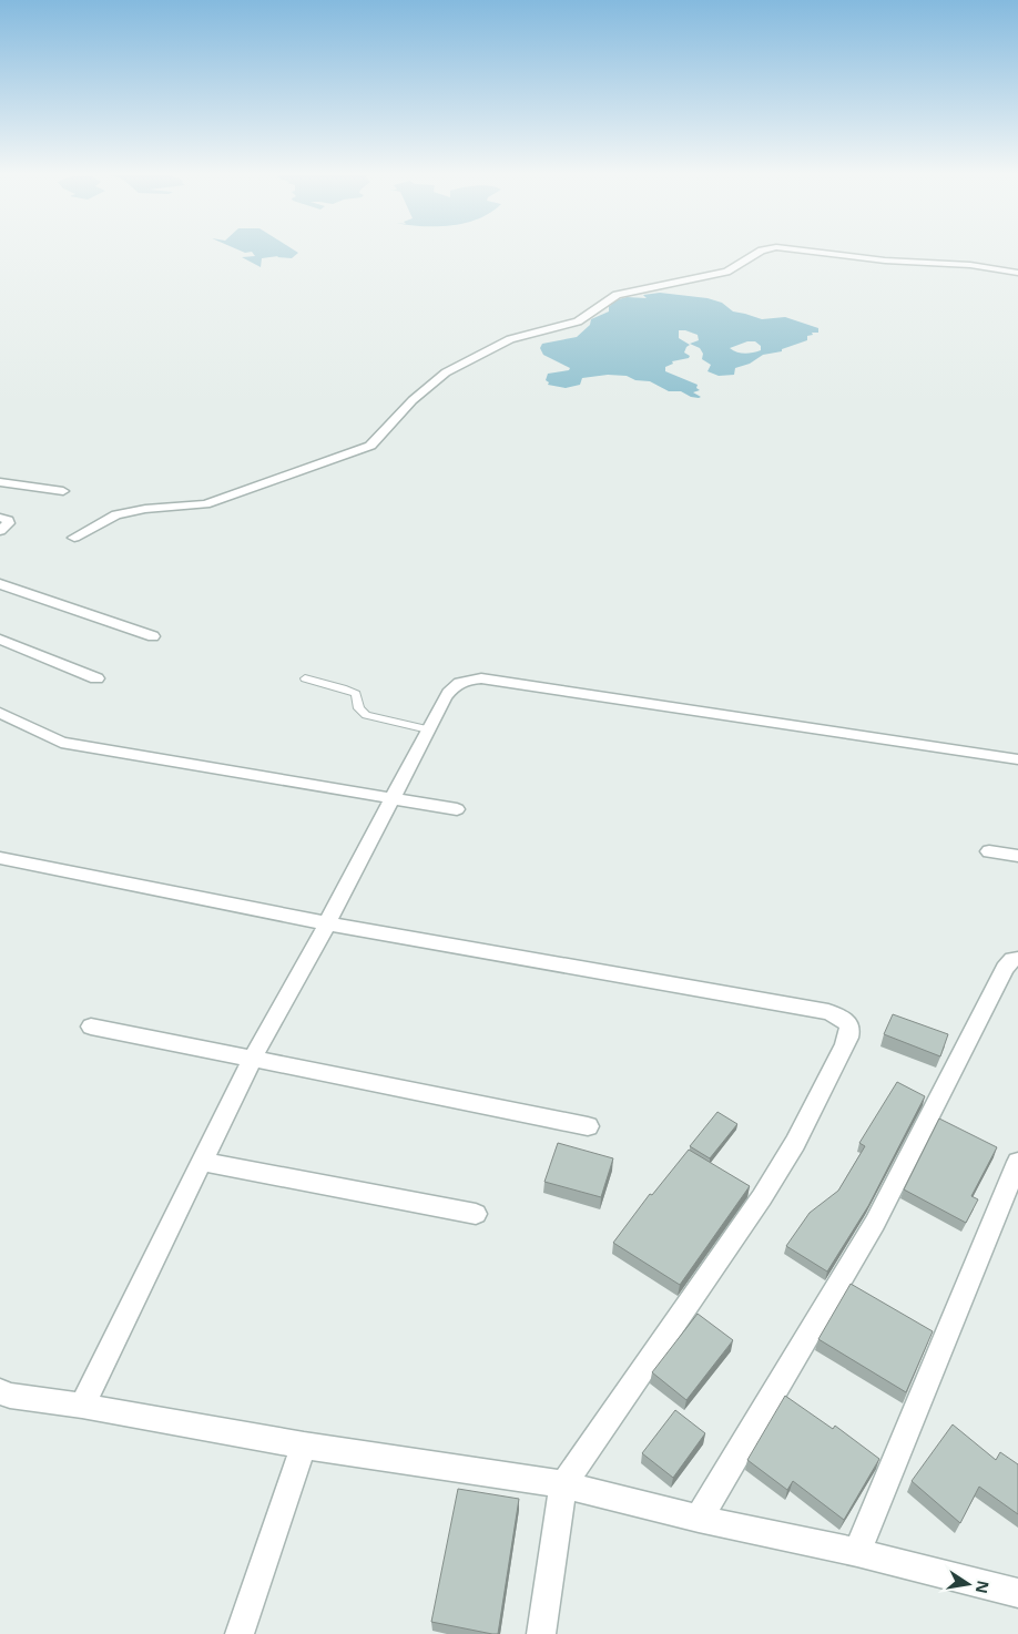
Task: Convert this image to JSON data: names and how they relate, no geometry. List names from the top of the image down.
{
  "north": "right"
}
